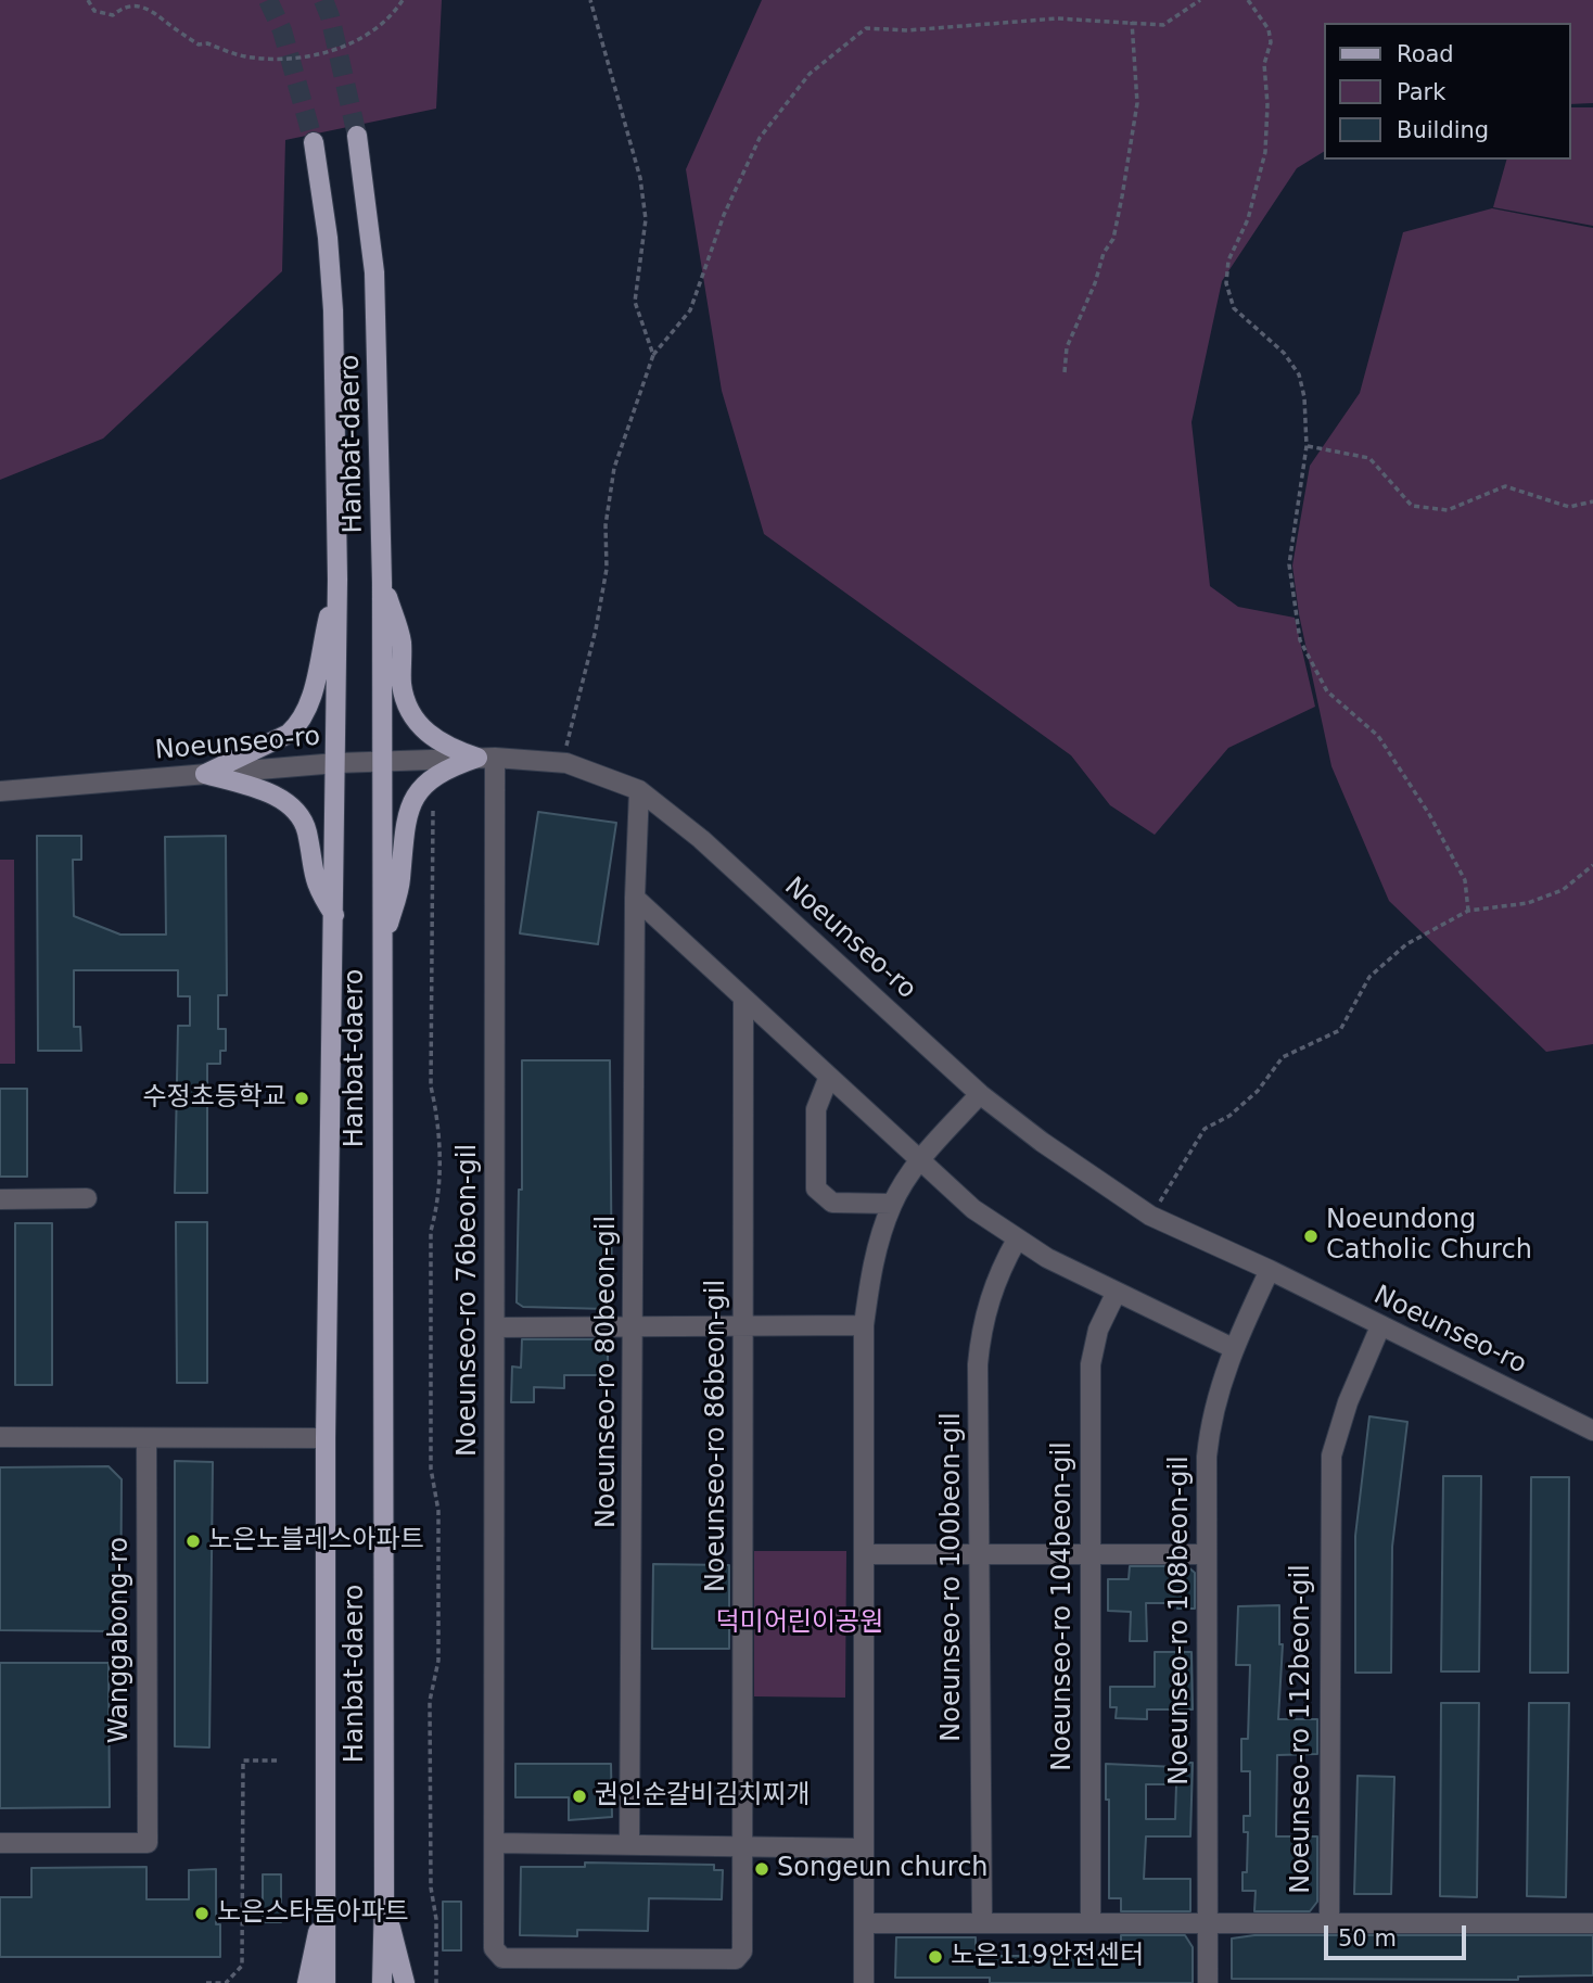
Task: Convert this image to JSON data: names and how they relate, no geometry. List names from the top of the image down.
{
  "streets": {
    "main road": ["Hanbat-daero"],
    "street": [
      "Noeunseo-ro",
      "Noeunseo-ro 76beon-gil",
      "Noeunseo-ro 80beon-gil",
      "Noeunseo-ro 86beon-gil",
      "Noeunseo-ro 100beon-gil",
      "Noeunseo-ro 104beon-gil",
      "Noeunseo-ro 108beon-gil",
      "Wanggabong-ro",
      "Noeunseo-ro 112beon-gil"
    ]
  },
  "crossings": [
    ["Hanbat-daero", "Noeunseo-ro"],
    ["Noeunseo-ro", "Noeunseo-ro 76beon-gil"],
    ["Noeunseo-ro", "Noeunseo-ro 80beon-gil"],
    ["Noeunseo-ro", "Noeunseo-ro 108beon-gil"],
    ["Noeunseo-ro", "Noeunseo-ro 112beon-gil"],
    ["Noeunseo-ro 76beon-gil", "Noeunseo-ro 86beon-gil"]
  ],
  "parks": ["덕미어린이공원"],
  "places": [
    "수정초등학교",
    "Noeundong Catholic Church",
    "노은노블레스아파트",
    "권인순갈비김치찌개",
    "Songeun church",
    "노은스타돔아파트",
    "노은119안전센터"
  ],
  "legend": ["Road", "Park", "Building"],
  "scale_bar": "50 m"
}
